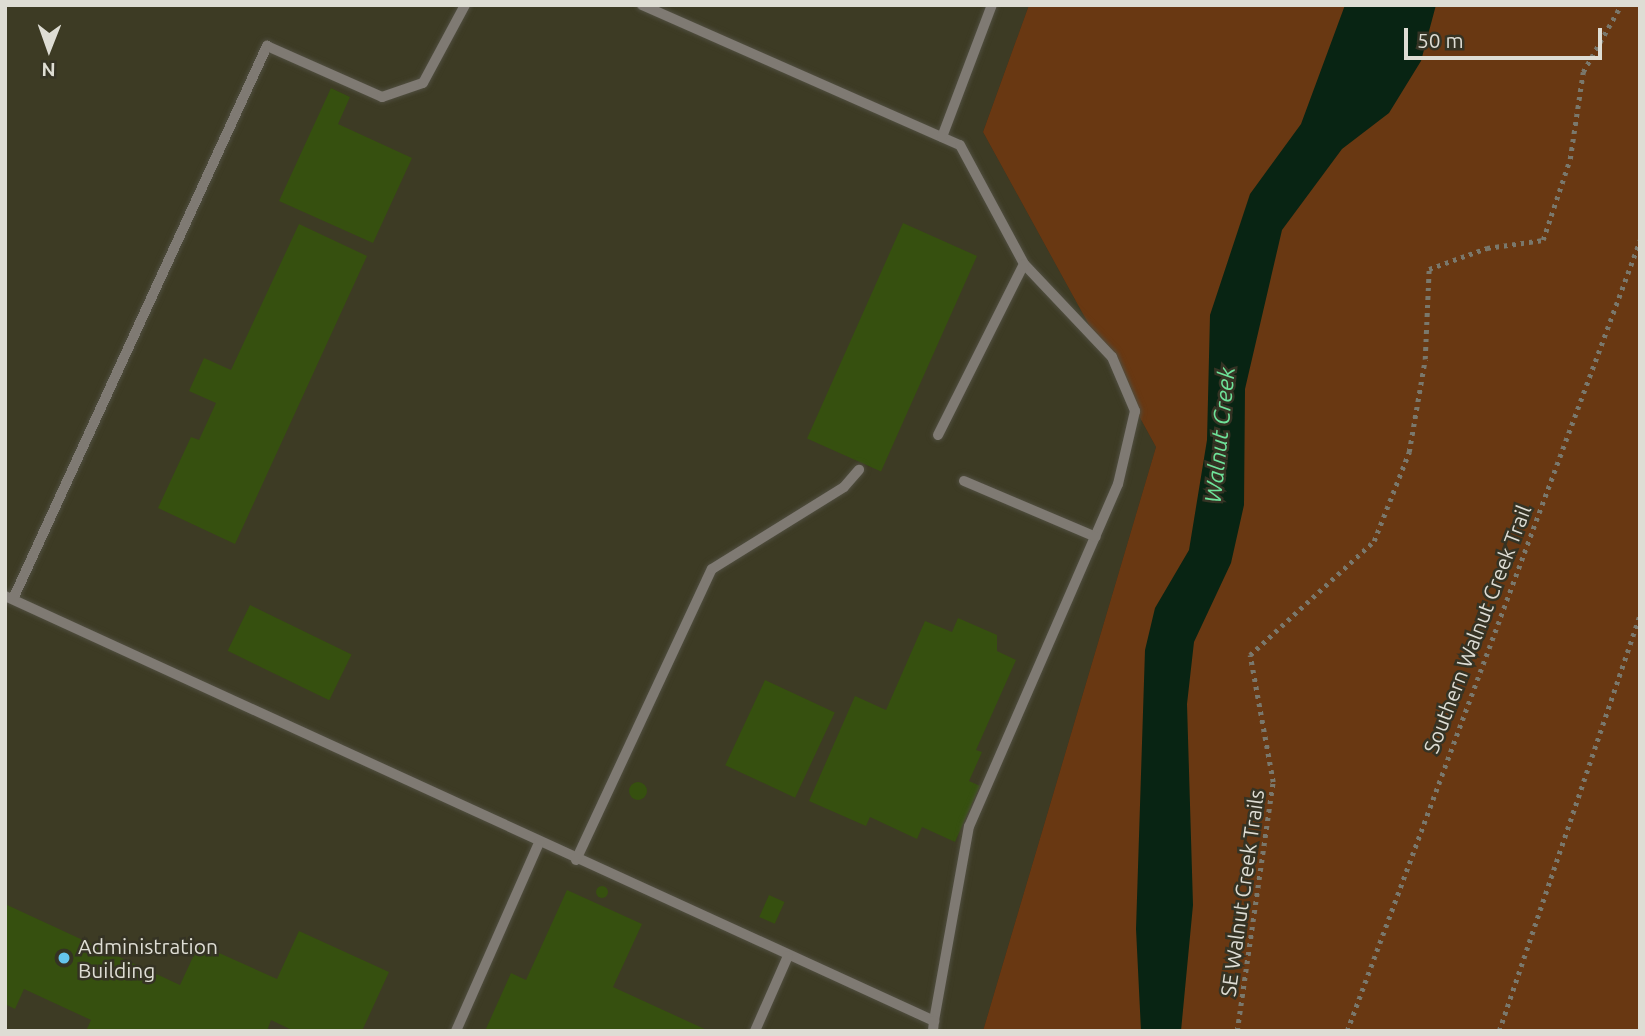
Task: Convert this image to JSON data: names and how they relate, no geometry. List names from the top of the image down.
{
  "streets": {
    "path": ["Southern Walnut Creek Trail", "SE Walnut Creek Trails"]
  },
  "water": ["Walnut Creek"],
  "places": ["Administration Building"],
  "scale_bar": "50 m",
  "north": "bottom"
}
